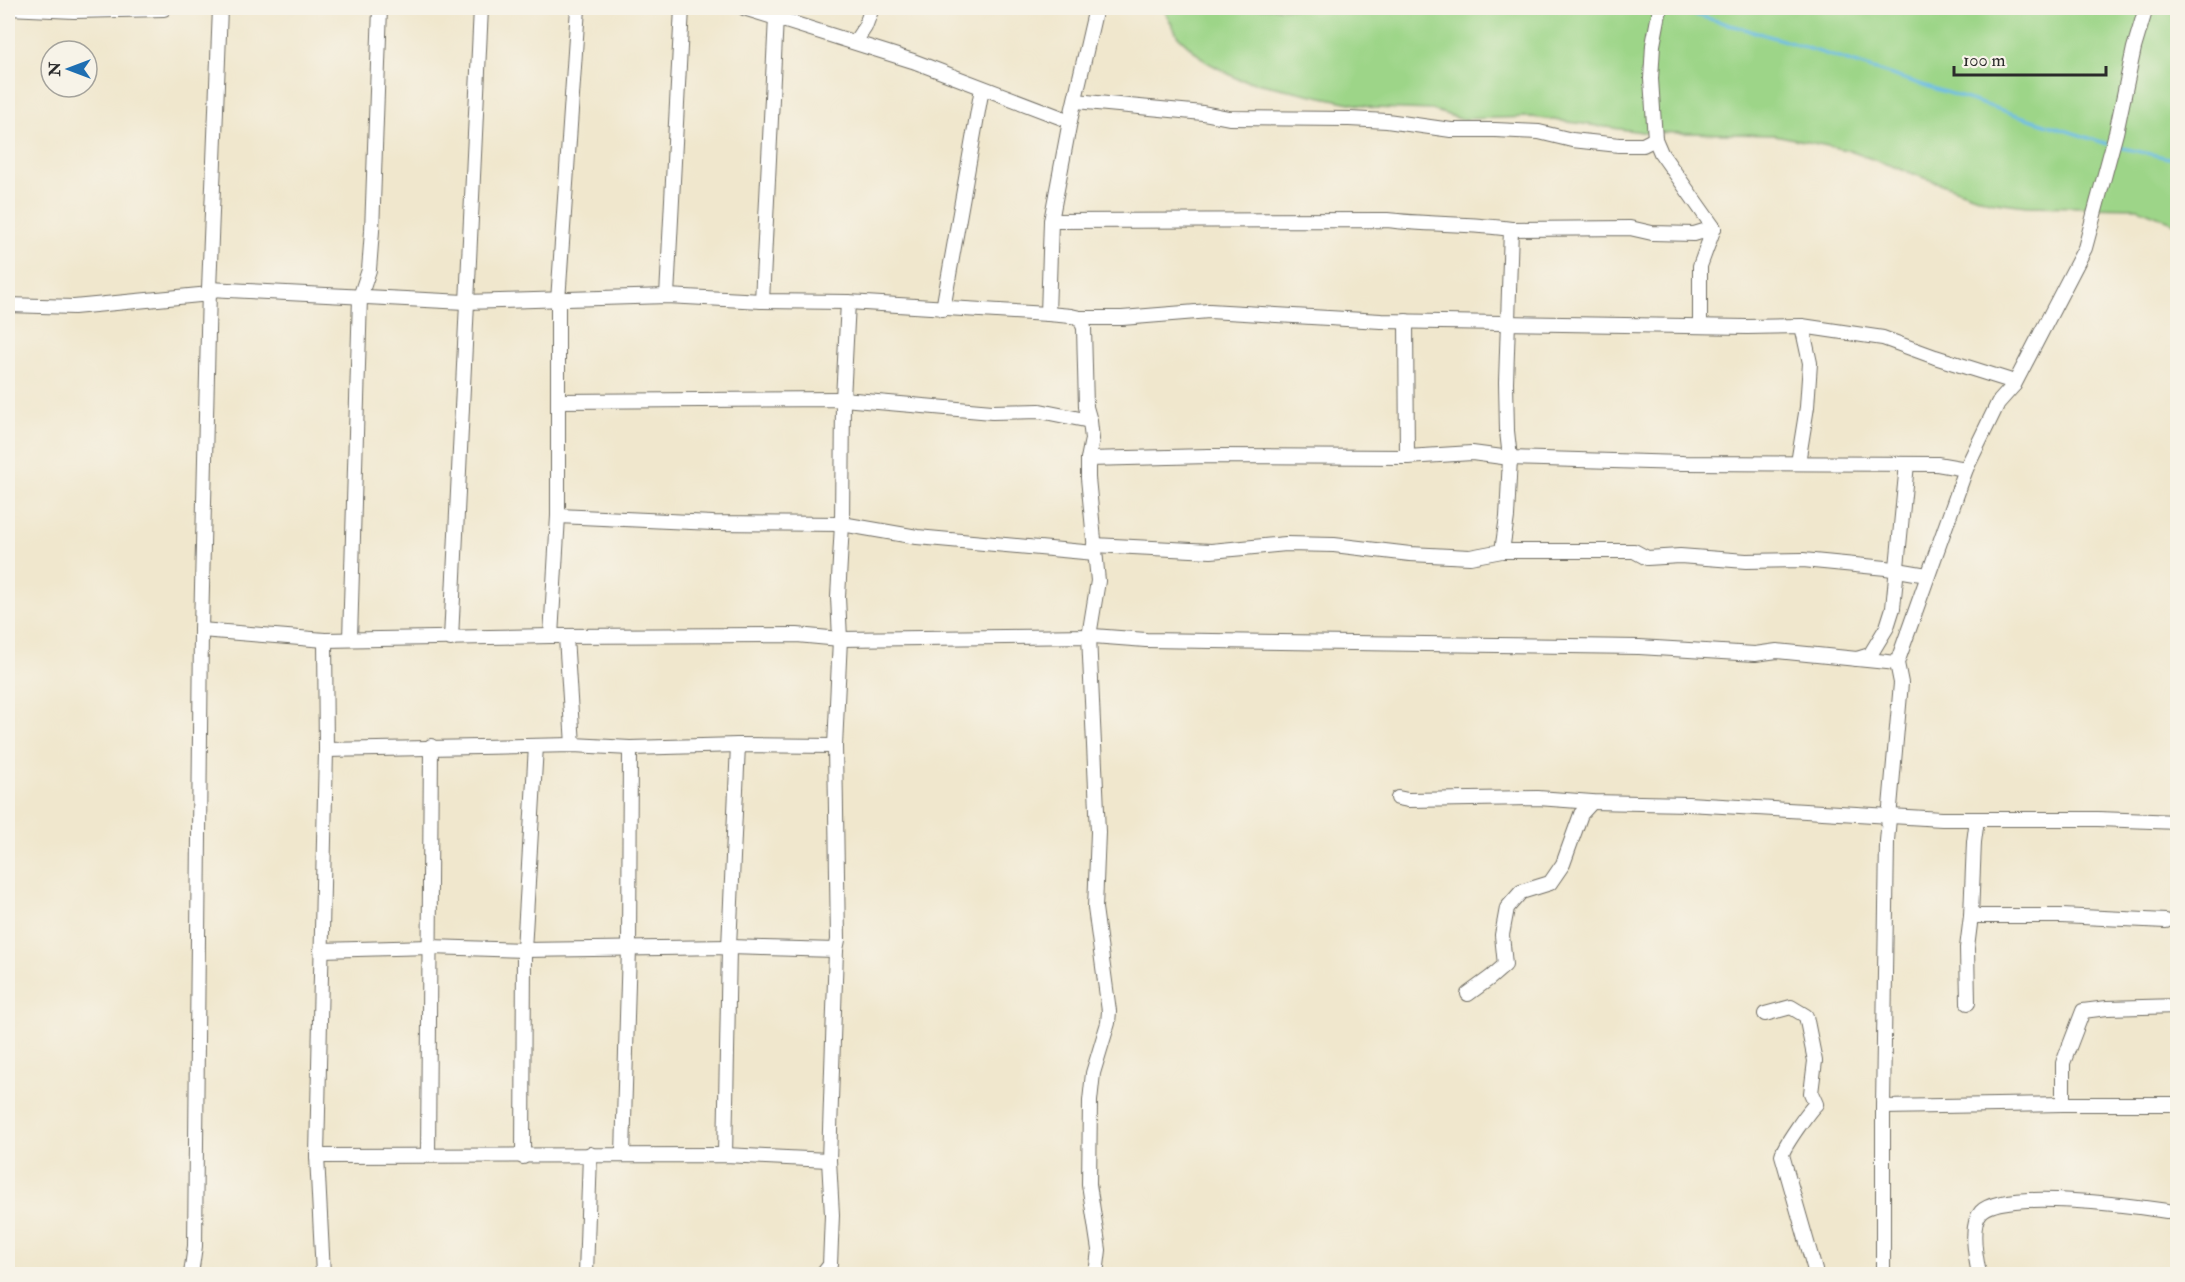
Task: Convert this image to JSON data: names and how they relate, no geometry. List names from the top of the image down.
{
  "scale_bar": "100 m",
  "north": "left"
}
